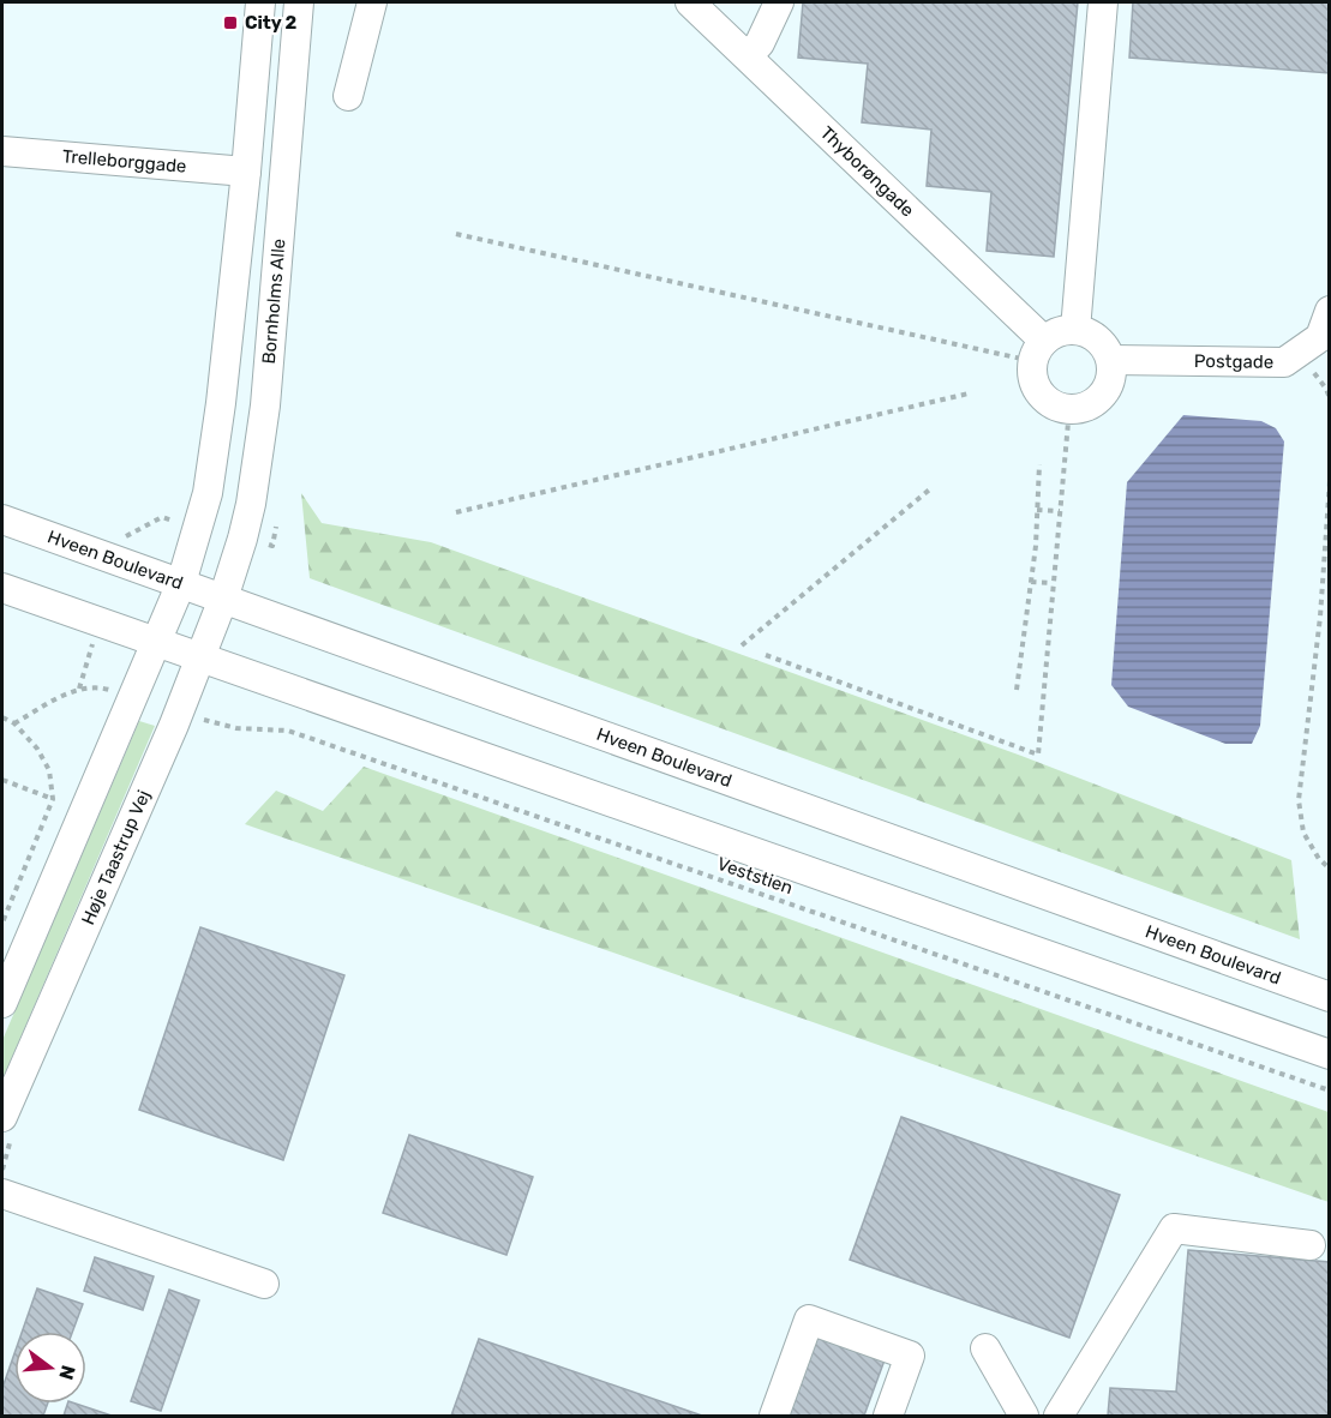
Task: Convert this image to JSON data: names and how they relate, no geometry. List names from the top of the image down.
{
  "streets": {
    "street": [
      "Trelleborggade",
      "Thyborøngade",
      "Bornholms Alle",
      "Postgade",
      "Hveen Boulevard",
      "Høje Taastrup Vej"
    ],
    "path": ["Veststien"]
  },
  "crossings": [
    ["Thyborøngade", "Postgade"],
    ["Bornholms Alle", "Hveen Boulevard"],
    ["Bornholms Alle", "Høje Taastrup Vej"],
    ["Hveen Boulevard", "Høje Taastrup Vej"]
  ],
  "places": {
    "transit": ["City 2"]
  },
  "north": "right"
}
